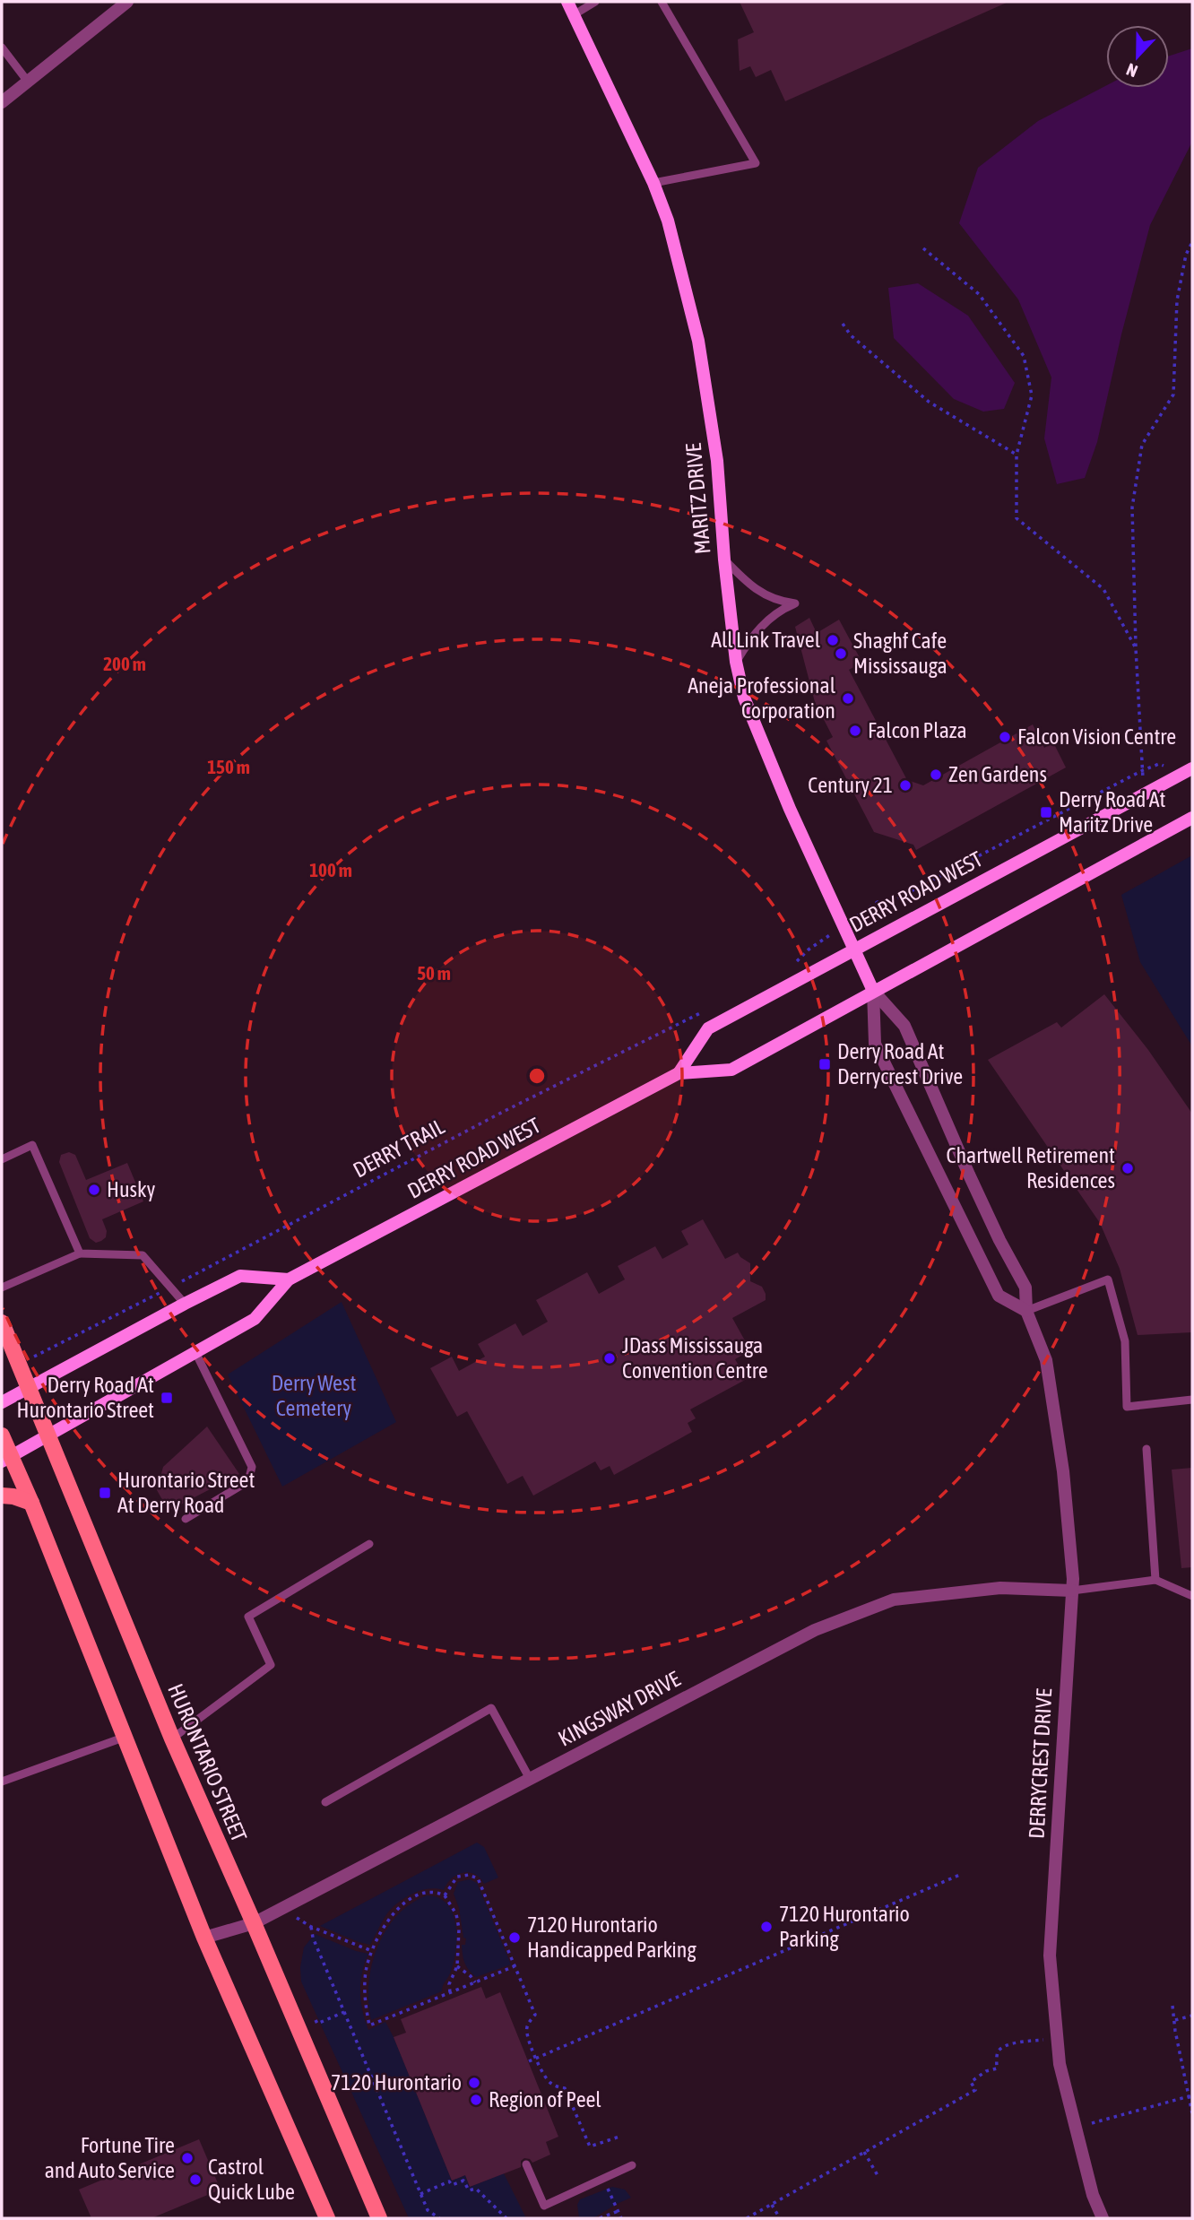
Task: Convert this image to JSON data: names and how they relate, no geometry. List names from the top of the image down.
{
  "streets": {
    "main road": ["MARITZ DRIVE", "DERRY ROAD WEST", "HURONTARIO STREET"],
    "street": ["KINGSWAY DRIVE", "DERRYCREST DRIVE"],
    "path": ["DERRY TRAIL"]
  },
  "crossings": [
    ["MARITZ DRIVE", "DERRY ROAD WEST"],
    ["MARITZ DRIVE", "DERRYCREST DRIVE"],
    ["DERRY ROAD WEST", "HURONTARIO STREET"],
    ["DERRY ROAD WEST", "DERRYCREST DRIVE"],
    ["DERRY TRAIL", "HURONTARIO STREET"],
    ["KINGSWAY DRIVE", "HURONTARIO STREET"],
    ["KINGSWAY DRIVE", "DERRYCREST DRIVE"]
  ],
  "parks": ["Derry West Cemetery"],
  "places": {
    "other": [
      "All Link Travel",
      "Shaghf Cafe Mississauga",
      "Aneja Professional Corporation",
      "Falcon Plaza",
      "Falcon Vision Centre",
      "Zen Gardens",
      "Century 21",
      "Chartwell Retirement Residences",
      "Husky",
      "JDass Mississauga Convention Centre",
      "7120 Hurontario Parking",
      "7120 Hurontario Handicapped Parking",
      "7120 Hurontario",
      "Region of Peel",
      "Fortune Tire and Auto Service",
      "Castrol Quick Lube"
    ],
    "transit": [
      "Derry Road At Maritz Drive",
      "Derry Road At Derrycrest Drive",
      "Derry Road At Hurontario Street",
      "Hurontario Street At Derry Road"
    ]
  },
  "north": "bottom",
  "rings": [
    "200 m",
    "150 m",
    "100 m",
    "50 m"
  ]
}
